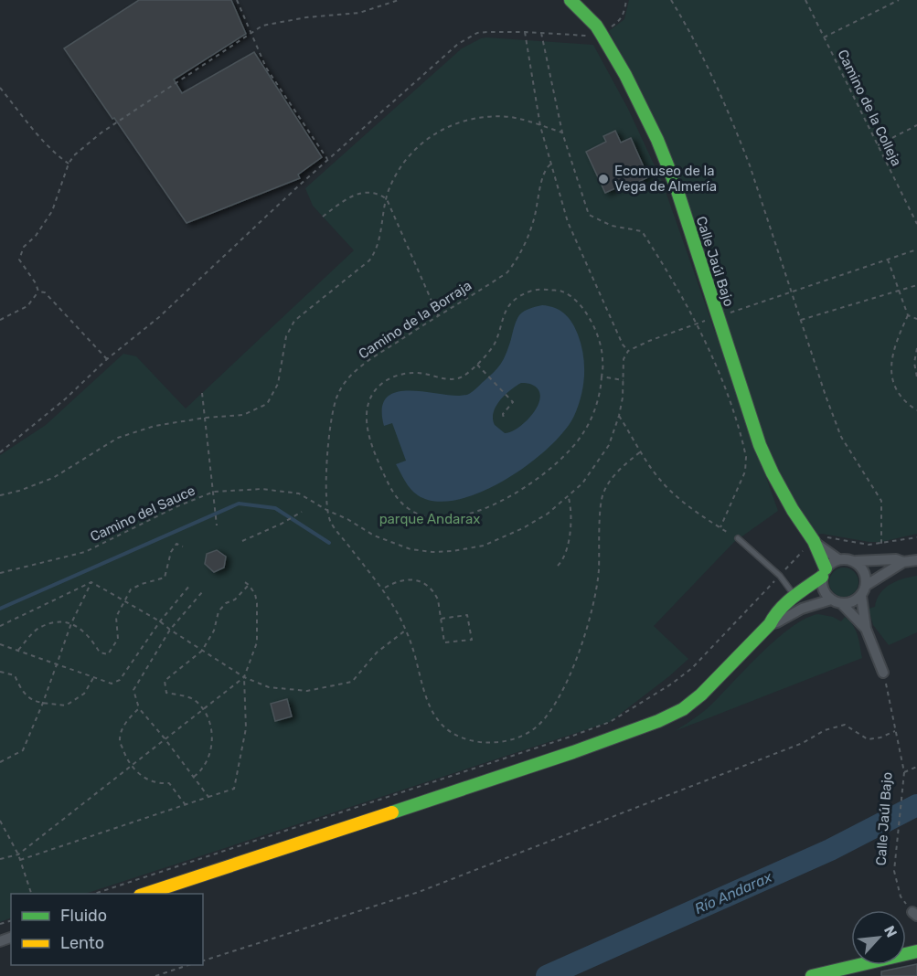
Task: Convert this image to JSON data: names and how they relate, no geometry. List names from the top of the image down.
{
  "streets": {
    "street": ["Calle Jaúl Bajo"],
    "path": ["Camino de la Colleja", "Camino de la Borraja", "Camino del Sauce"]
  },
  "crossings": [
    ["Camino de la Borraja", "Camino del Sauce"]
  ],
  "water": ["Río Andarax"],
  "parks": ["parque Andarax"],
  "places": ["Ecomuseo de la Vega de Almería"],
  "legend": ["Fluido", "Lento"],
  "north": "top right"
}
